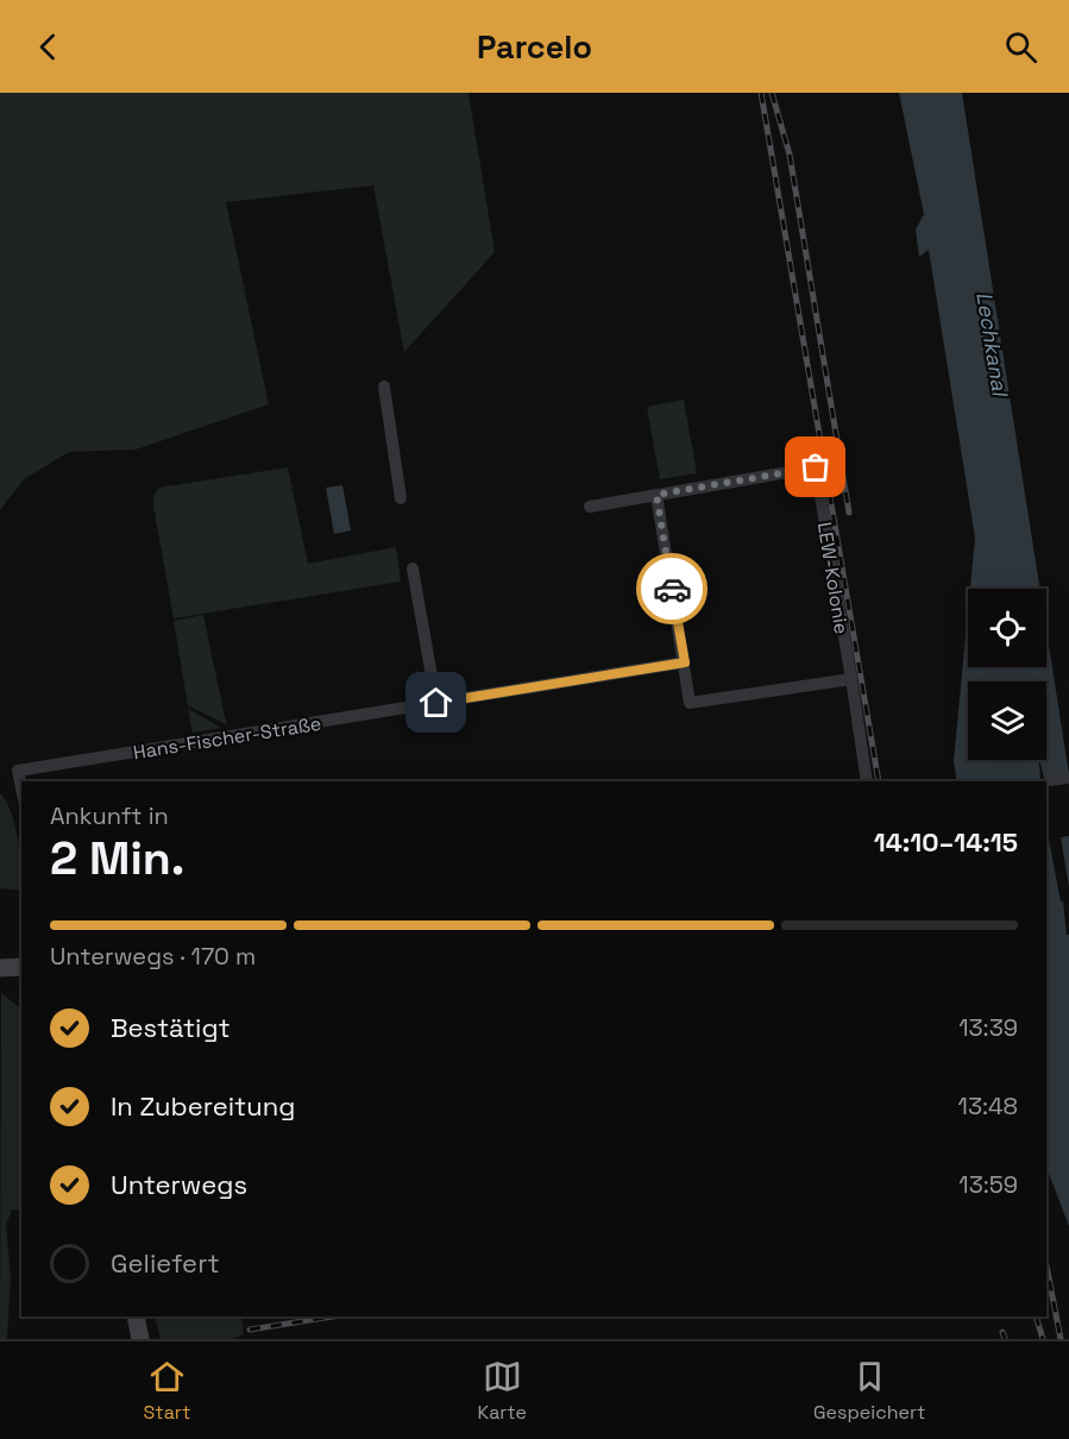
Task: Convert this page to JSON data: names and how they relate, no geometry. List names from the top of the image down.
{
  "streets": {
    "street": ["LEW-Kolonie", "Hans-Fischer-Straße"]
  },
  "water": ["Lechkanal"],
  "page": {
    "header": "Parcelo",
    "heading": ["2 Min.", "Ankunft in", "14:10–14:15"],
    "bar": "Unterwegs · 170 m",
    "list": [
      ["Bestätigt", "13:39"],
      ["In Zubereitung", "13:48"],
      ["Unterwegs", "13:59"],
      "Geliefert"
    ],
    "tabs": ["Start", "Karte", "Gespeichert"]
  }
}
